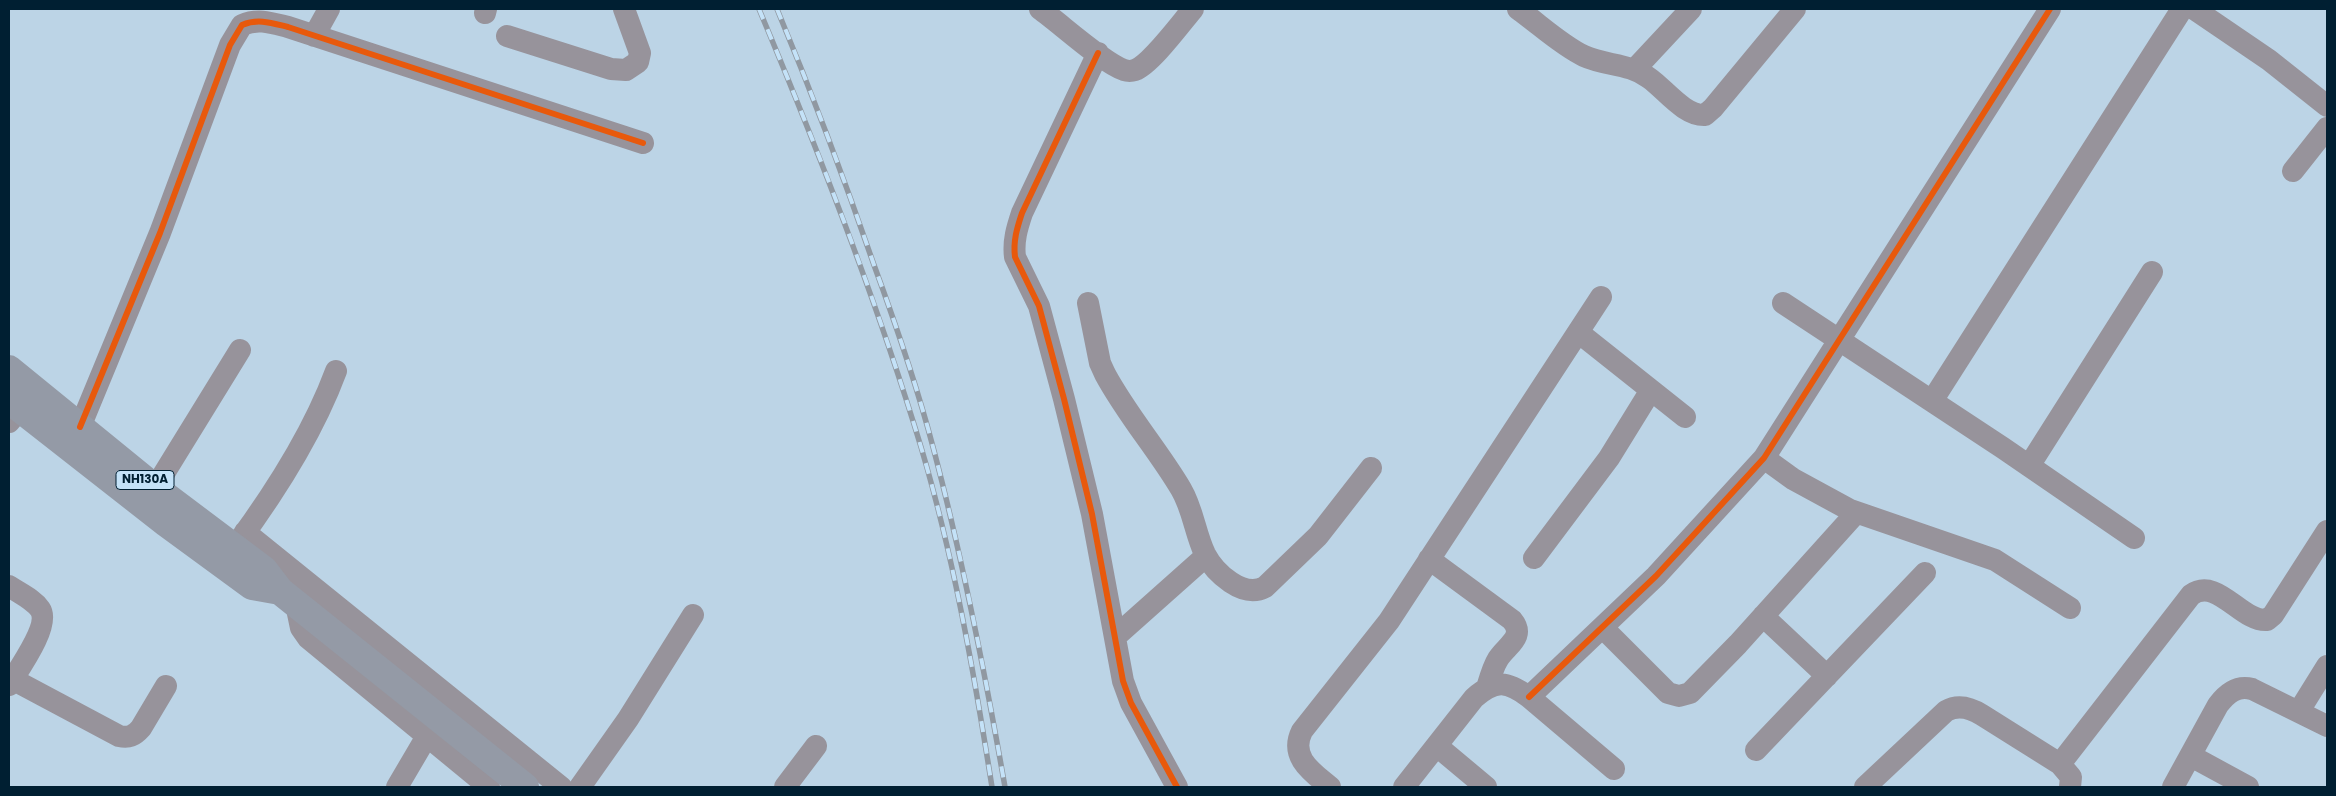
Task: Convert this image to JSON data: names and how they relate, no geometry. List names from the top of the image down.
{
  "streets": {
    "highway": ["NH130A"]
  }
}
